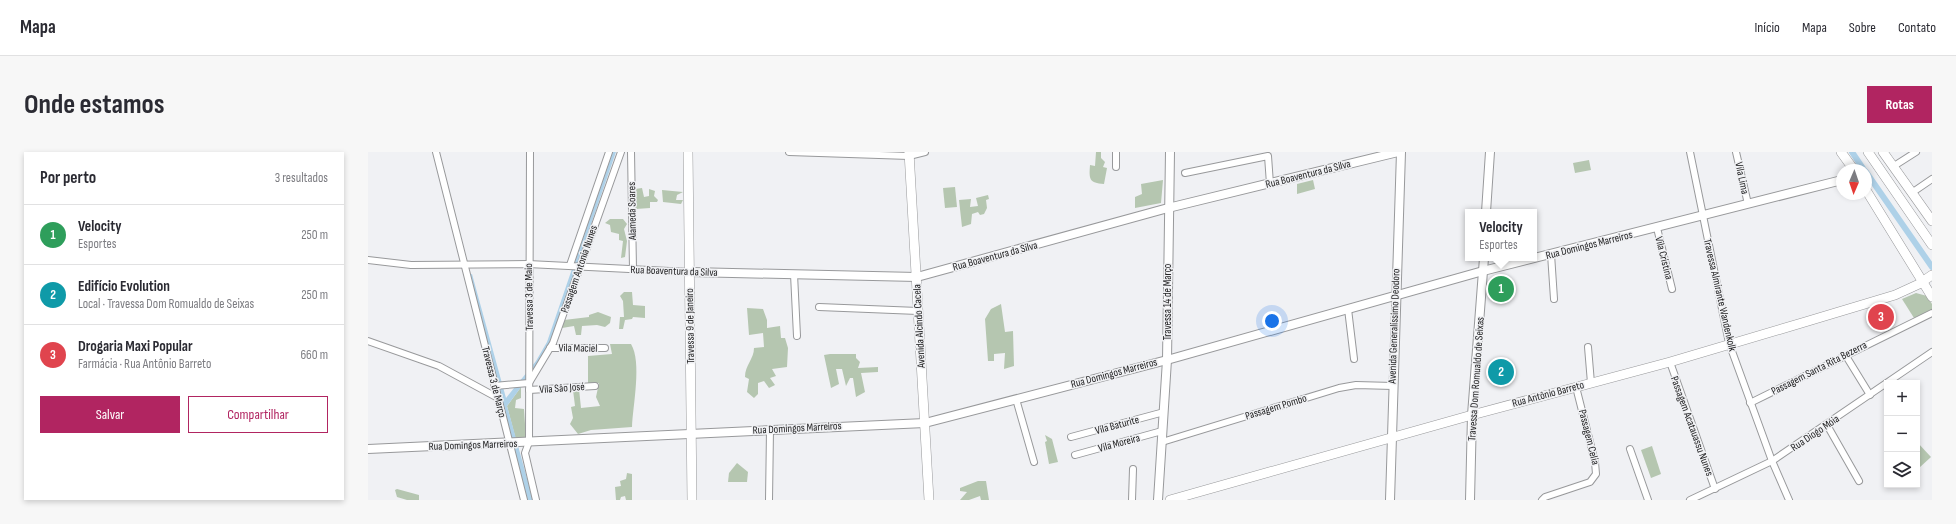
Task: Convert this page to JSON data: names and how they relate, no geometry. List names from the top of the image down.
{
  "streets": {
    "main road": ["Travessa 9 de Janeiro", "Avenida Alcindo Cacela", "Rua Antônio Barreto"],
    "street": [
      "Rua Boaventura da Silva",
      "Vila Lima",
      "Alameda Soares",
      "Rua Domingos Marreiros",
      "Vila Cristina",
      "Passagem Antonia Nunes",
      "Travessa Almirante Wandenkolk",
      "Travessa 3 de Maio",
      "Travessa 14 de Março",
      "Avenida Generalíssimo Deodoro",
      "Vila Maciel",
      "Passagem Santa Rita Bezerra",
      "Travessa Dom Romualdo de Seixas",
      "Travessa 3 de Março",
      "Vila São José",
      "Passagem Pombo",
      "Vila Baturite",
      "Passagem Acatauassu Nunes",
      "Rua Diogo Móia",
      "Passagem Celia",
      "Vila Moreira"
    ]
  },
  "crossings": [
    ["Rua Boaventura da Silva", "Alameda Soares"],
    ["Rua Boaventura da Silva", "Passagem Antonia Nunes"],
    ["Rua Boaventura da Silva", "Travessa 14 de Março"],
    ["Rua Boaventura da Silva", "Travessa 9 de Janeiro"],
    ["Rua Boaventura da Silva", "Avenida Alcindo Cacela"],
    ["Rua Boaventura da Silva", "Avenida Generalíssimo Deodoro"],
    ["Vila Lima", "Rua Domingos Marreiros"],
    ["Rua Domingos Marreiros", "Vila Cristina"],
    ["Rua Domingos Marreiros", "Travessa Almirante Wandenkolk"],
    ["Rua Domingos Marreiros", "Travessa 3 de Maio"],
    ["Rua Domingos Marreiros", "Travessa 14 de Março"],
    ["Rua Domingos Marreiros", "Travessa 9 de Janeiro"],
    ["Rua Domingos Marreiros", "Avenida Alcindo Cacela"],
    ["Rua Domingos Marreiros", "Avenida Generalíssimo Deodoro"],
    ["Rua Domingos Marreiros", "Travessa Dom Romualdo de Seixas"],
    ["Rua Domingos Marreiros", "Travessa 3 de Março"],
    ["Passagem Antonia Nunes", "Travessa 3 de Maio"],
    ["Passagem Antonia Nunes", "Vila Maciel"],
    ["Passagem Antonia Nunes", "Vila São José"],
    ["Travessa Almirante Wandenkolk", "Passagem Santa Rita Bezerra"],
    ["Travessa Almirante Wandenkolk", "Rua Antônio Barreto"],
    ["Travessa Almirante Wandenkolk", "Rua Diogo Móia"],
    ["Travessa 3 de Maio", "Vila São José"],
    ["Travessa 14 de Março", "Passagem Pombo"],
    ["Travessa 14 de Março", "Vila Baturite"],
    ["Travessa 14 de Março", "Vila Moreira"],
    ["Avenida Generalíssimo Deodoro", "Rua Antônio Barreto"],
    ["Avenida Generalíssimo Deodoro", "Passagem Pombo"],
    ["Travessa Dom Romualdo de Seixas", "Rua Antônio Barreto"],
    ["Travessa 3 de Março", "Vila São José"],
    ["Rua Antônio Barreto", "Passagem Acatauassu Nunes"],
    ["Rua Antônio Barreto", "Passagem Celia"],
    ["Passagem Acatauassu Nunes", "Rua Diogo Móia"]
  ],
  "north": "bottom",
  "page": {
    "header": "Mapa",
    "nav": [
      "Início",
      "Mapa",
      "Sobre",
      "Contato"
    ],
    "buttons": [
      "Rotas",
      ["Salvar", "Compartilhar"]
    ],
    "title": "Onde estamos",
    "heading": ["Por perto", "3 resultados"],
    "list": [
      {
        "mark": "1",
        "name": "Velocity",
        "note": "Esportes",
        "value": "250 m"
      },
      {
        "mark": "2",
        "name": "Edifício Evolution",
        "note": "Local · Travessa Dom Romualdo de Seixas",
        "value": "250 m"
      },
      {
        "mark": "3",
        "name": "Drogaria Maxi Popular",
        "note": "Farmácia · Rua Antônio Barreto",
        "value": "660 m"
      }
    ],
    "popup": ["Velocity", "Esportes"],
    "pins": ["1", "3", "2"],
    "map_buttons": ["+", "−"]
  }
}
